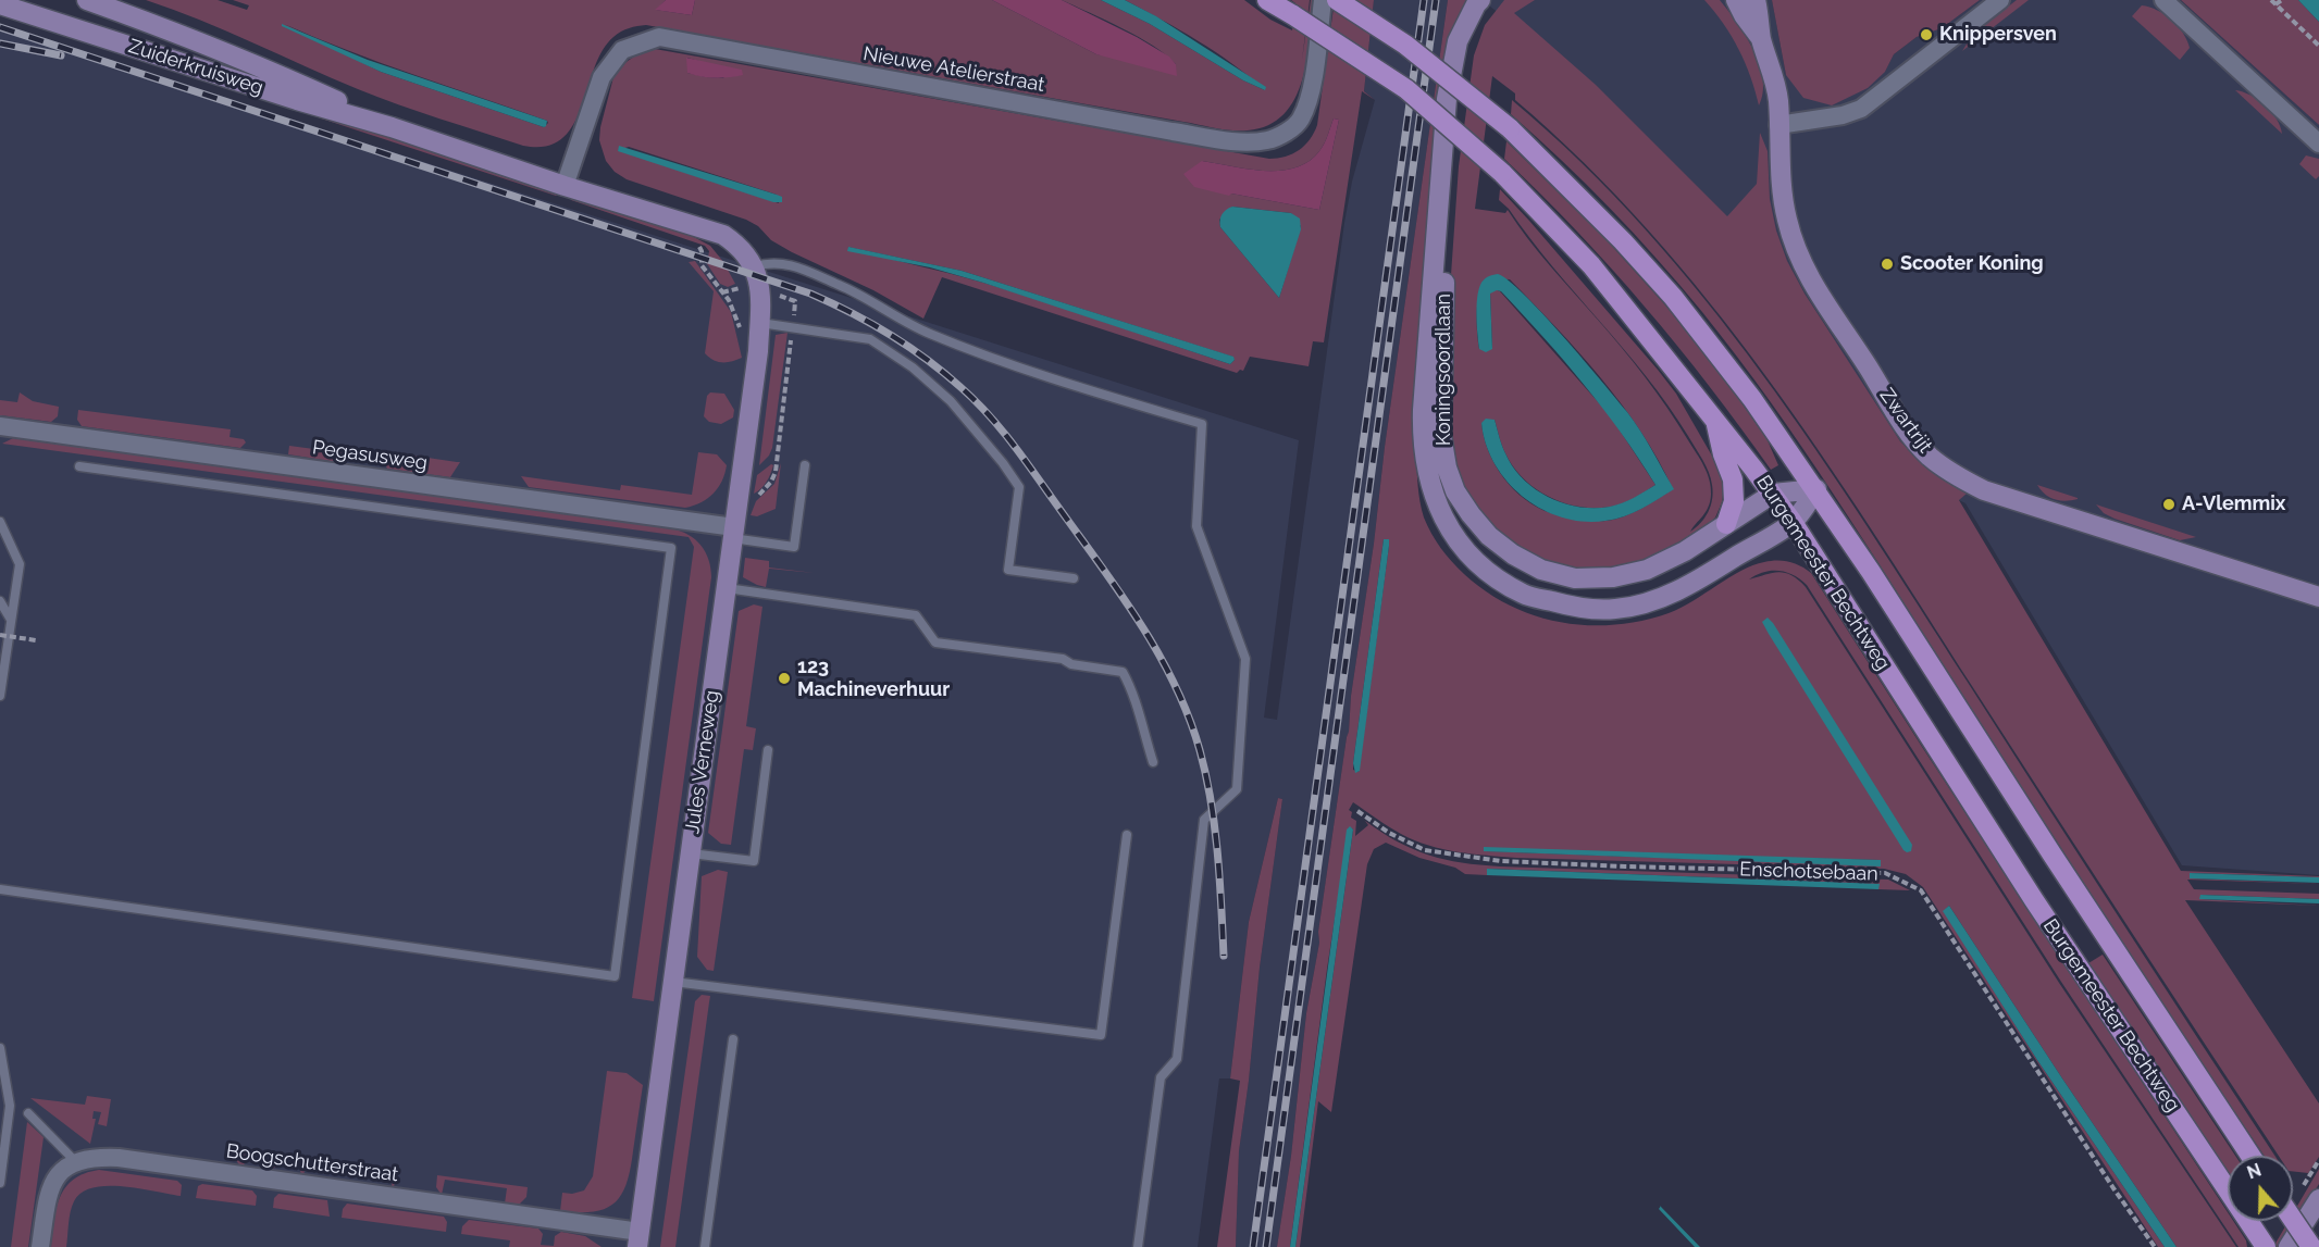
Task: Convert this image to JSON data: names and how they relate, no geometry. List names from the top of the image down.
{
  "streets": {
    "main road": ["Burgemeester Bechtweg"],
    "street": [
      "Zuiderkruisweg",
      "Nieuwe Atelierstraat",
      "Koningsoordlaan",
      "Zwartrijt",
      "Pegasusweg",
      "Jules Verneweg",
      "Boogschutterstraat"
    ],
    "path": ["Enschotsebaan"]
  },
  "crossings": [
    ["Zuiderkruisweg", "Nieuwe Atelierstraat"],
    ["Zuiderkruisweg", "Jules Verneweg"],
    ["Koningsoordlaan", "Burgemeester Bechtweg"],
    ["Pegasusweg", "Jules Verneweg"],
    ["Jules Verneweg", "Boogschutterstraat"]
  ],
  "places": [
    "Knippersven",
    "Scooter Koning",
    "A-Vlemmix",
    "123 Machineverhuur"
  ],
  "north": "top"
}
